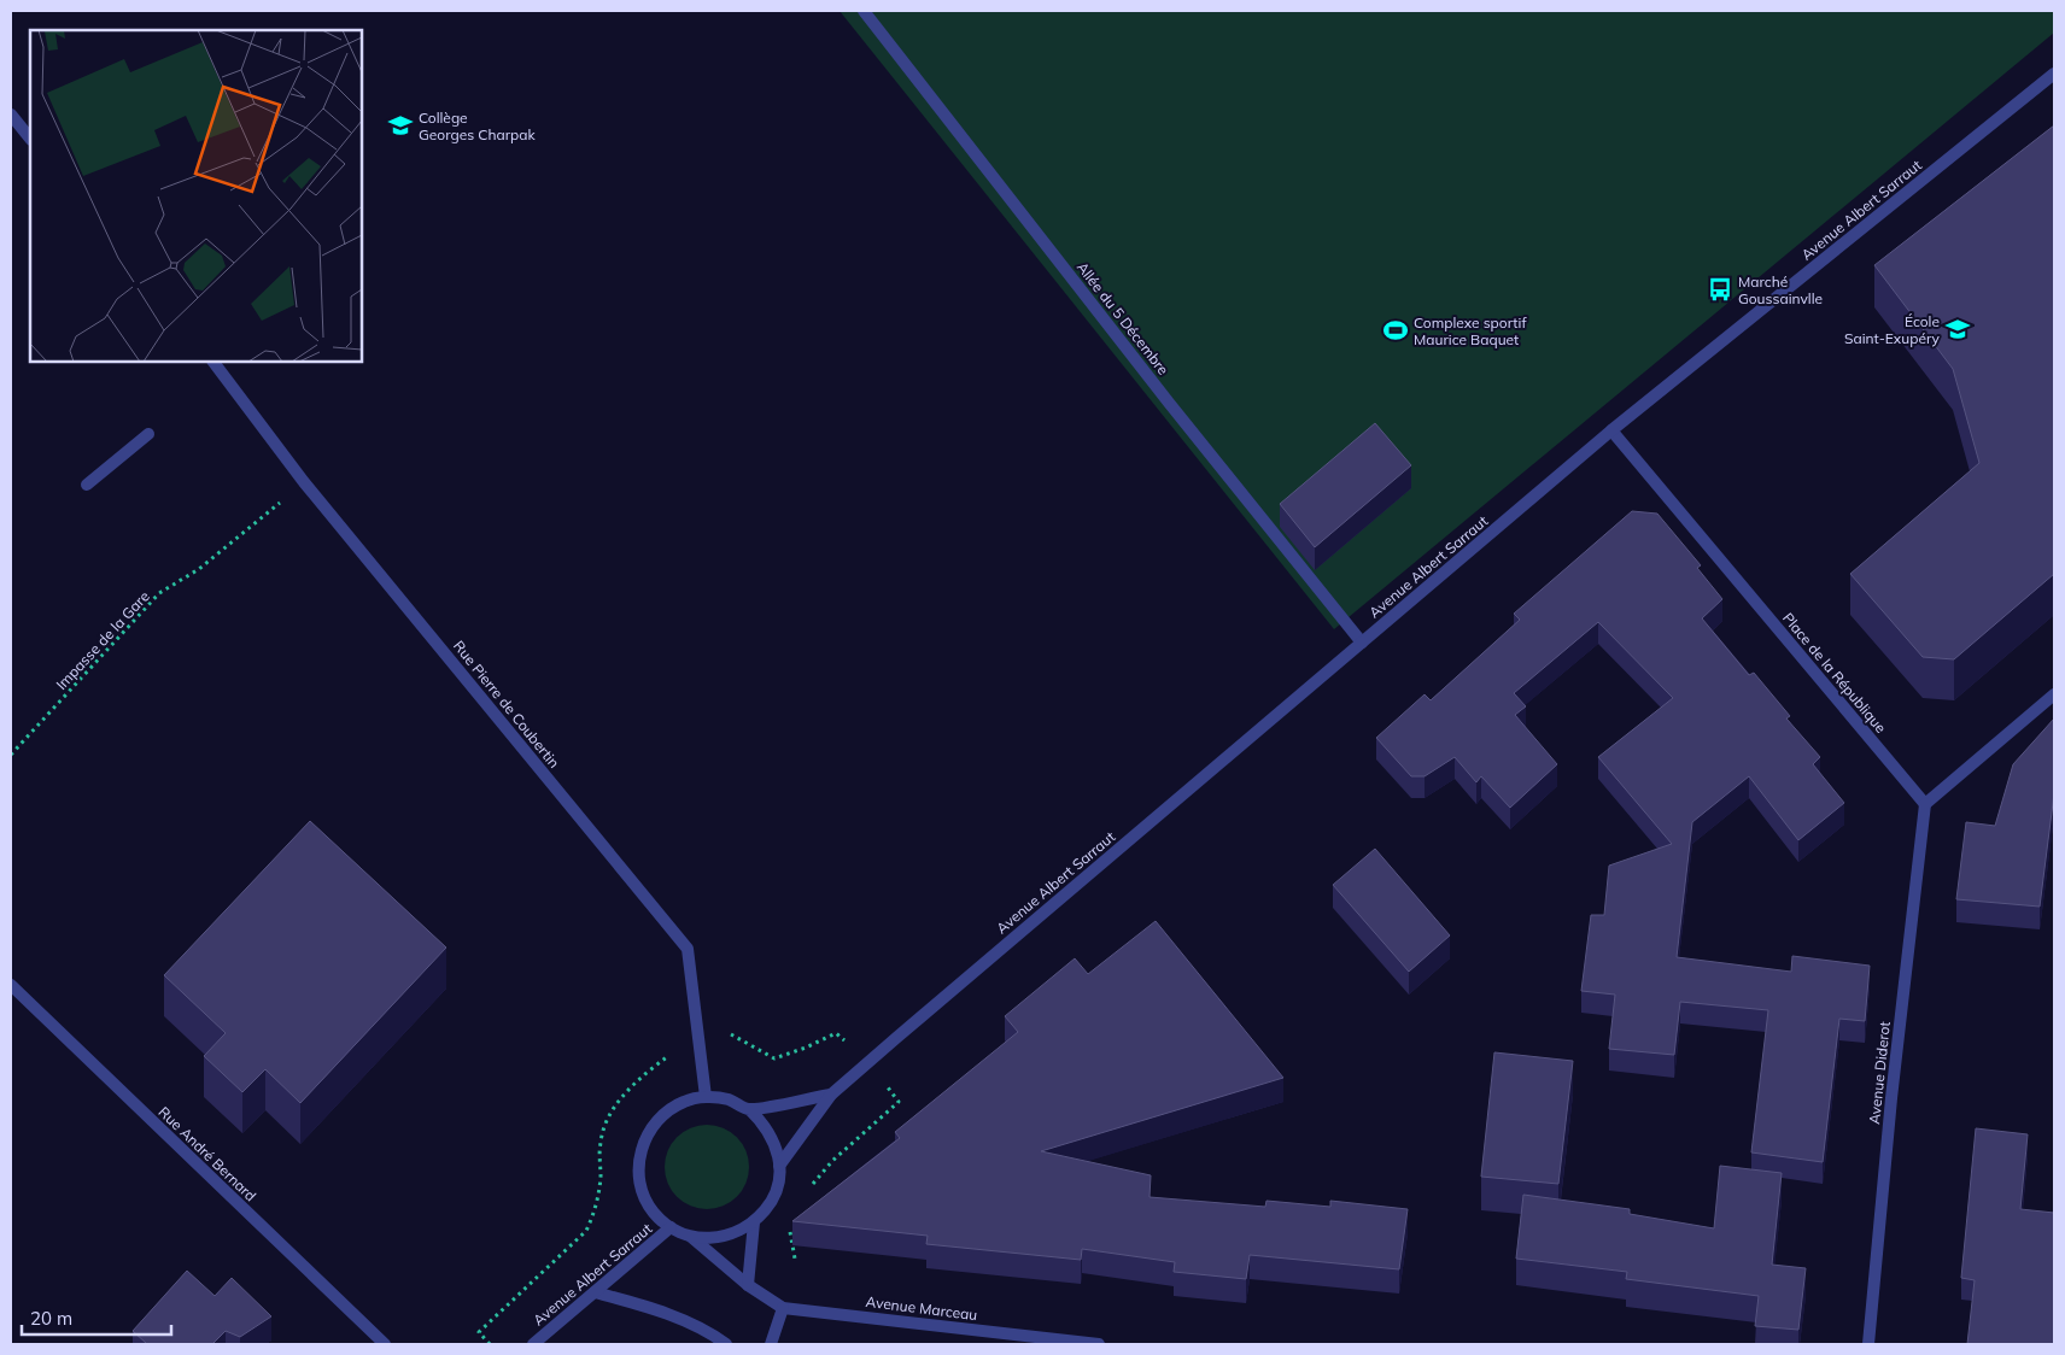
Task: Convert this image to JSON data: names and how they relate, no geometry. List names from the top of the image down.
{
  "streets": {
    "street": [
      "Avenue Albert Sarraut",
      "Allée du 5 Décembre",
      "Place de la République",
      "Rue Pierre de Coubertin",
      "Avenue Diderot",
      "Rue André Bernard",
      "Avenue Marceau"
    ],
    "path": ["Impasse de la Gare"]
  },
  "crossings": [
    ["Avenue Albert Sarraut", "Allée du 5 Décembre"],
    ["Avenue Albert Sarraut", "Place de la République"],
    ["Avenue Albert Sarraut", "Rue Pierre de Coubertin"],
    ["Avenue Albert Sarraut", "Avenue Marceau"],
    ["Impasse de la Gare", "Rue Pierre de Coubertin"],
    ["Place de la République", "Avenue Diderot"],
    ["Rue Pierre de Coubertin", "Avenue Marceau"]
  ],
  "places": {
    "school or university": ["Collège Georges Charpak", "École Saint-Exupéry"],
    "bus stop": ["Marché Goussainvlle"],
    "sports": ["Complexe sportif Maurice Baquet"]
  },
  "scale_bar": "20 m"
}
